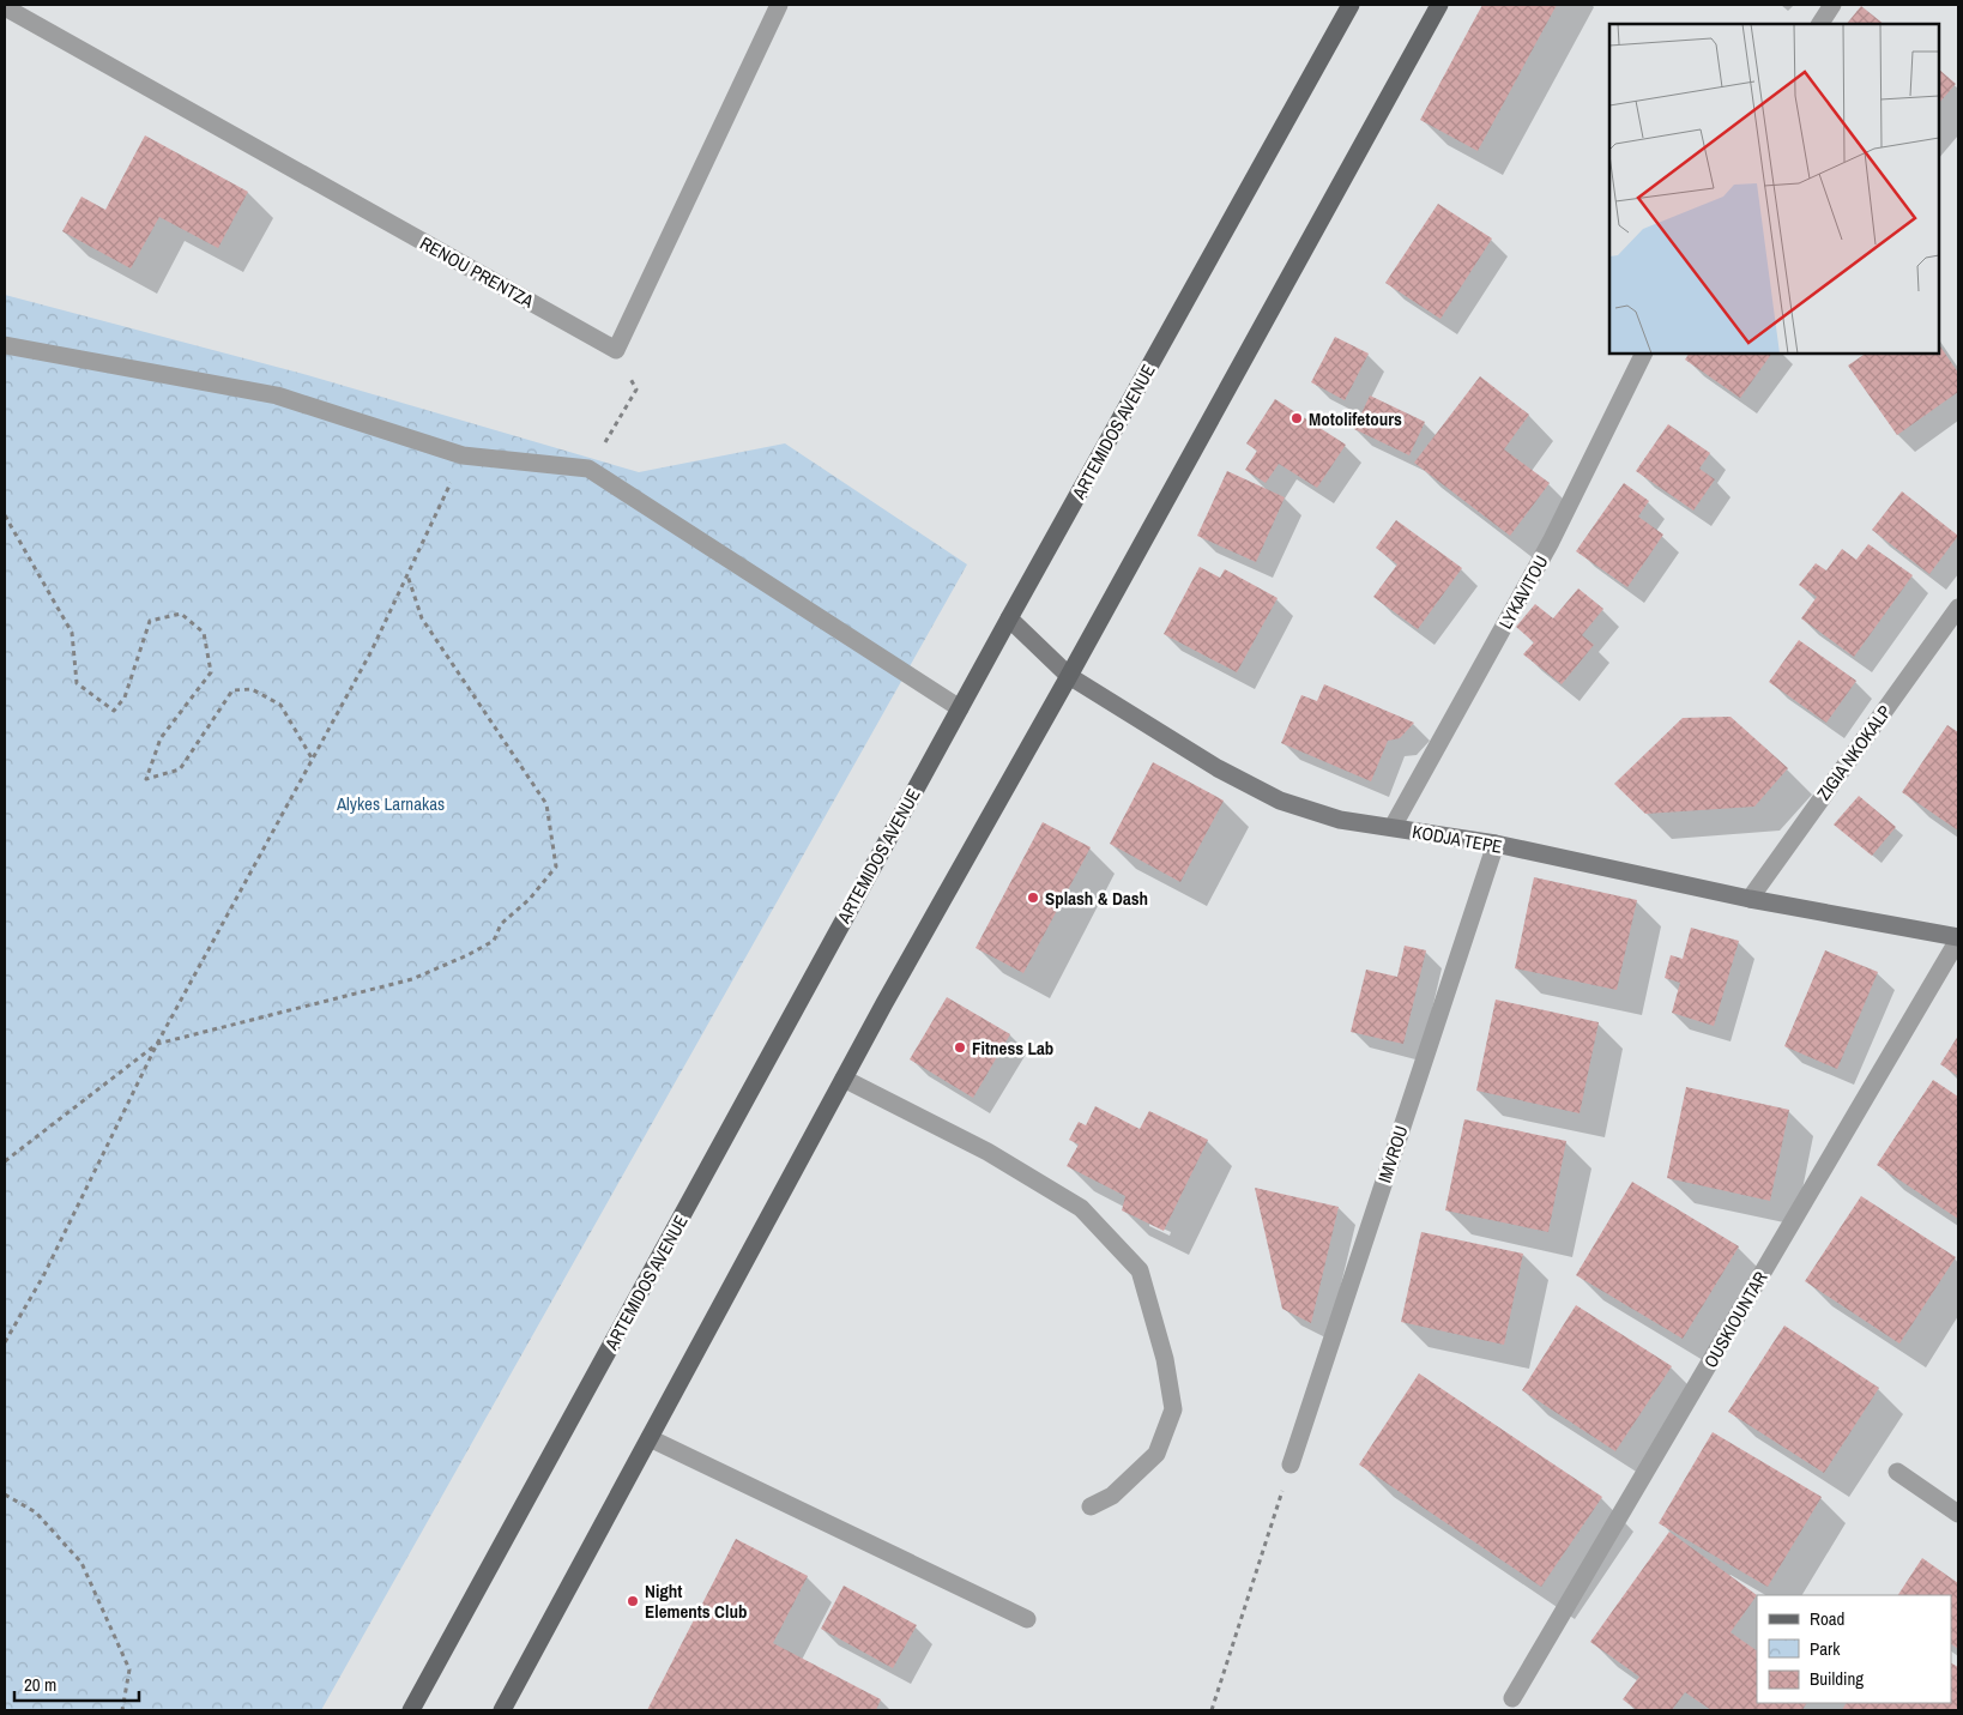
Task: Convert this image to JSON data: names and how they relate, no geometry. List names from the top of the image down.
{
  "streets": {
    "main road": ["ARTEMIDOS AVENUE"],
    "street": [
      "RENOU PRENTZA",
      "LYKAVITOU",
      "ZIGIA NKOKALP",
      "KODJA TEPE",
      "IMVROU",
      "OUSKIOUNTAR"
    ]
  },
  "crossings": [
    ["ARTEMIDOS AVENUE", "KODJA TEPE"],
    ["LYKAVITOU", "KODJA TEPE"],
    ["ZIGIA NKOKALP", "KODJA TEPE"],
    ["KODJA TEPE", "IMVROU"],
    ["KODJA TEPE", "OUSKIOUNTAR"]
  ],
  "parks": ["Alykes Larnakas"],
  "places": [
    "Motolifetours",
    "Splash & Dash",
    "Fitness Lab",
    "Night Elements Club"
  ],
  "legend": ["Road", "Park", "Building"],
  "scale_bar": "20 m"
}
